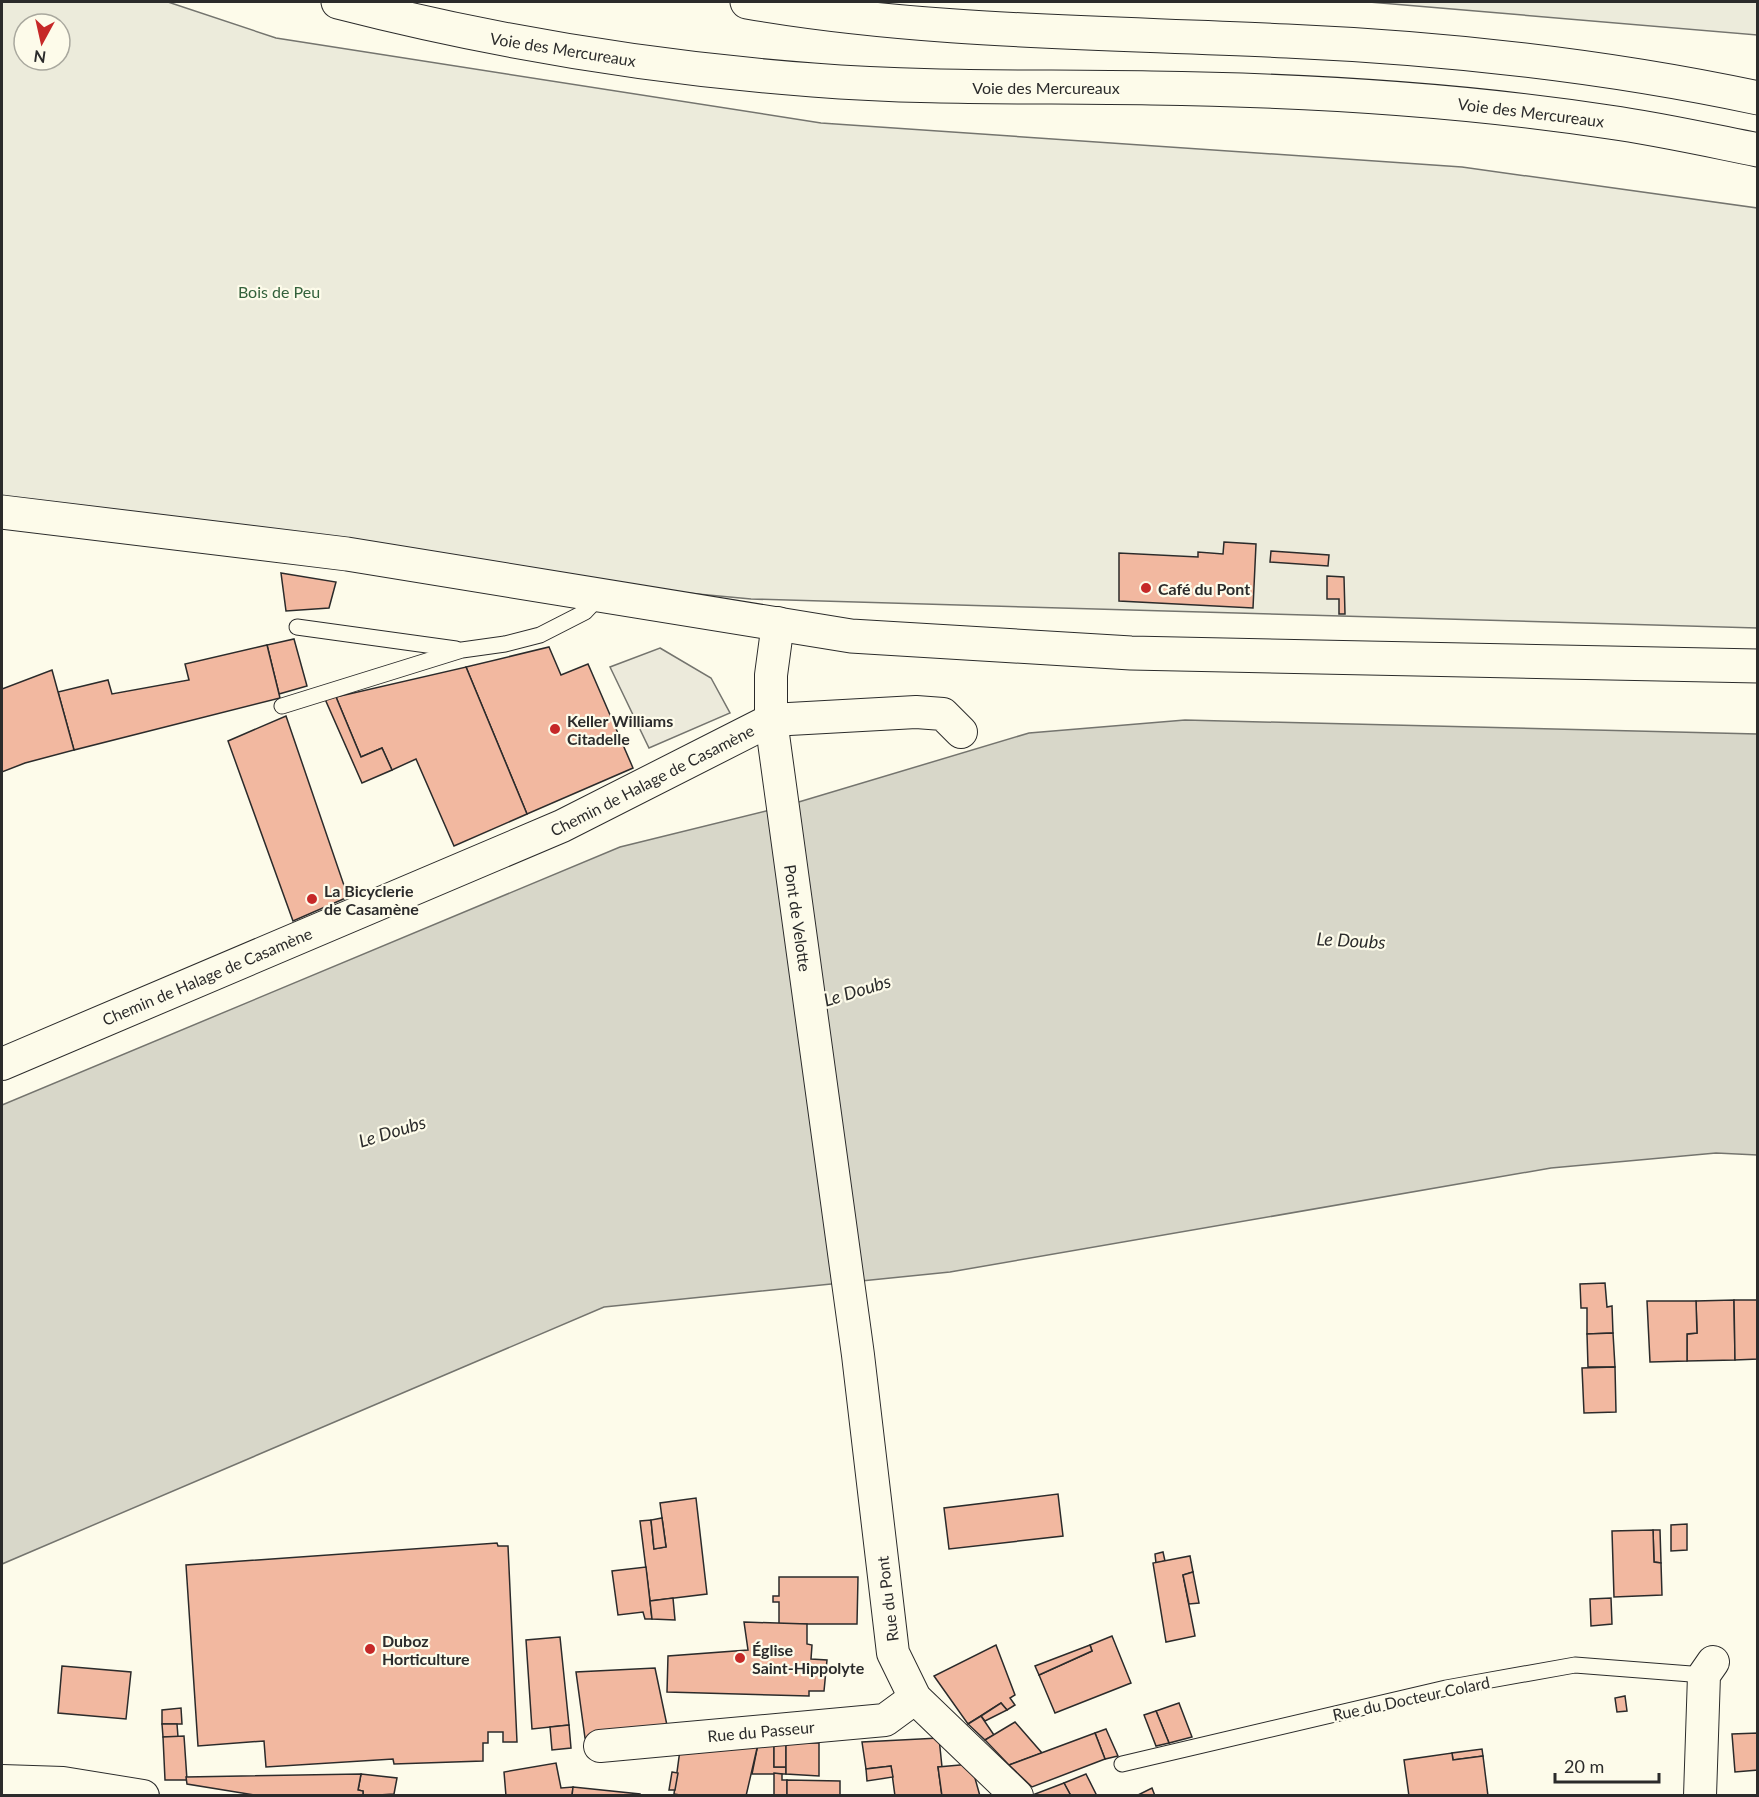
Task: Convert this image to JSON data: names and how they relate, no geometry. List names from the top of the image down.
{
  "streets": {
    "main road": ["Voie des Mercureaux"],
    "street": [
      "Chemin de Halage de Casamène",
      "Pont de Velotte",
      "Rue du Pont",
      "Rue du Docteur Colard",
      "Rue du Passeur"
    ]
  },
  "crossings": [
    ["Chemin de Halage de Casamène", "Pont de Velotte"],
    ["Pont de Velotte", "Rue du Pont"],
    ["Rue du Pont", "Rue du Passeur"]
  ],
  "water": ["Le Doubs"],
  "parks": ["Bois de Peu"],
  "places": [
    "Café du Pont",
    "Keller Williams Citadelle",
    "La Bicyclerie de Casamène",
    "Duboz Horticulture",
    "Église Saint-Hippolyte"
  ],
  "scale_bar": "20 m",
  "north": "bottom"
}
